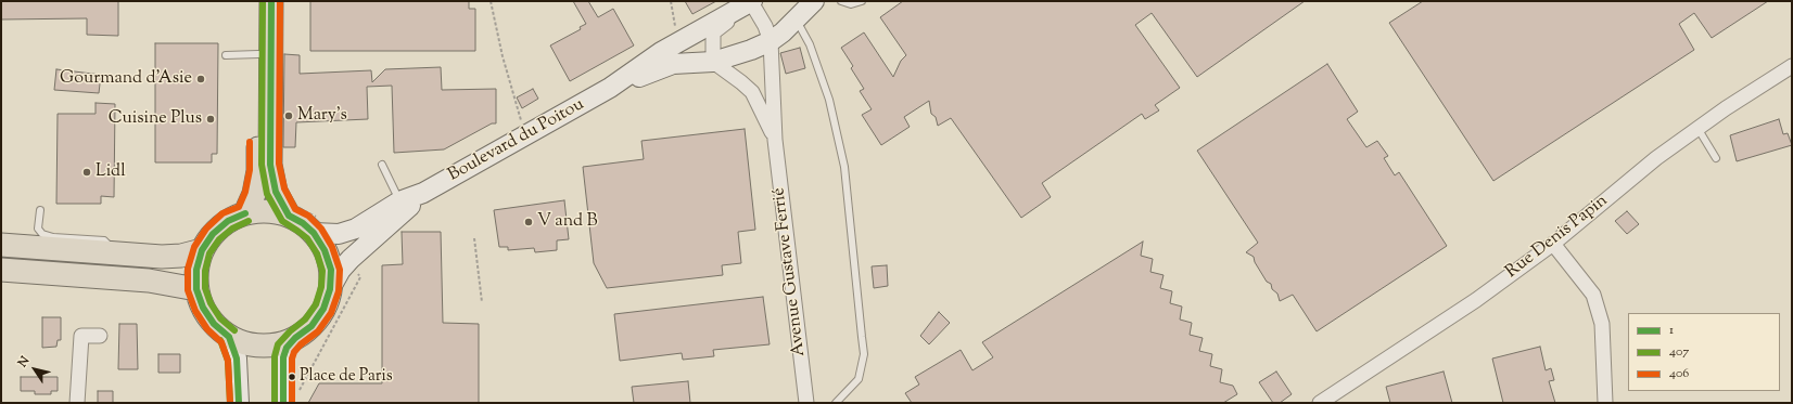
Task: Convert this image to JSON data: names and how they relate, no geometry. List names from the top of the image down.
{
  "streets": {
    "main road": ["Boulevard du Poitou"],
    "street": ["Rue Denis Papin", "Avenue Gustave Ferrié"]
  },
  "crossings": [
    ["Boulevard du Poitou", "Avenue Gustave Ferrié"]
  ],
  "places": [
    "Gourmand d'Asie",
    "Mary’s",
    "Cuisine Plus",
    "Lidl",
    "V and B",
    "Place de Paris"
  ],
  "lines": ["transit line 1", "transit line 407", "transit line 406"],
  "legend": ["1", "407", "406"],
  "north": "top left"
}
